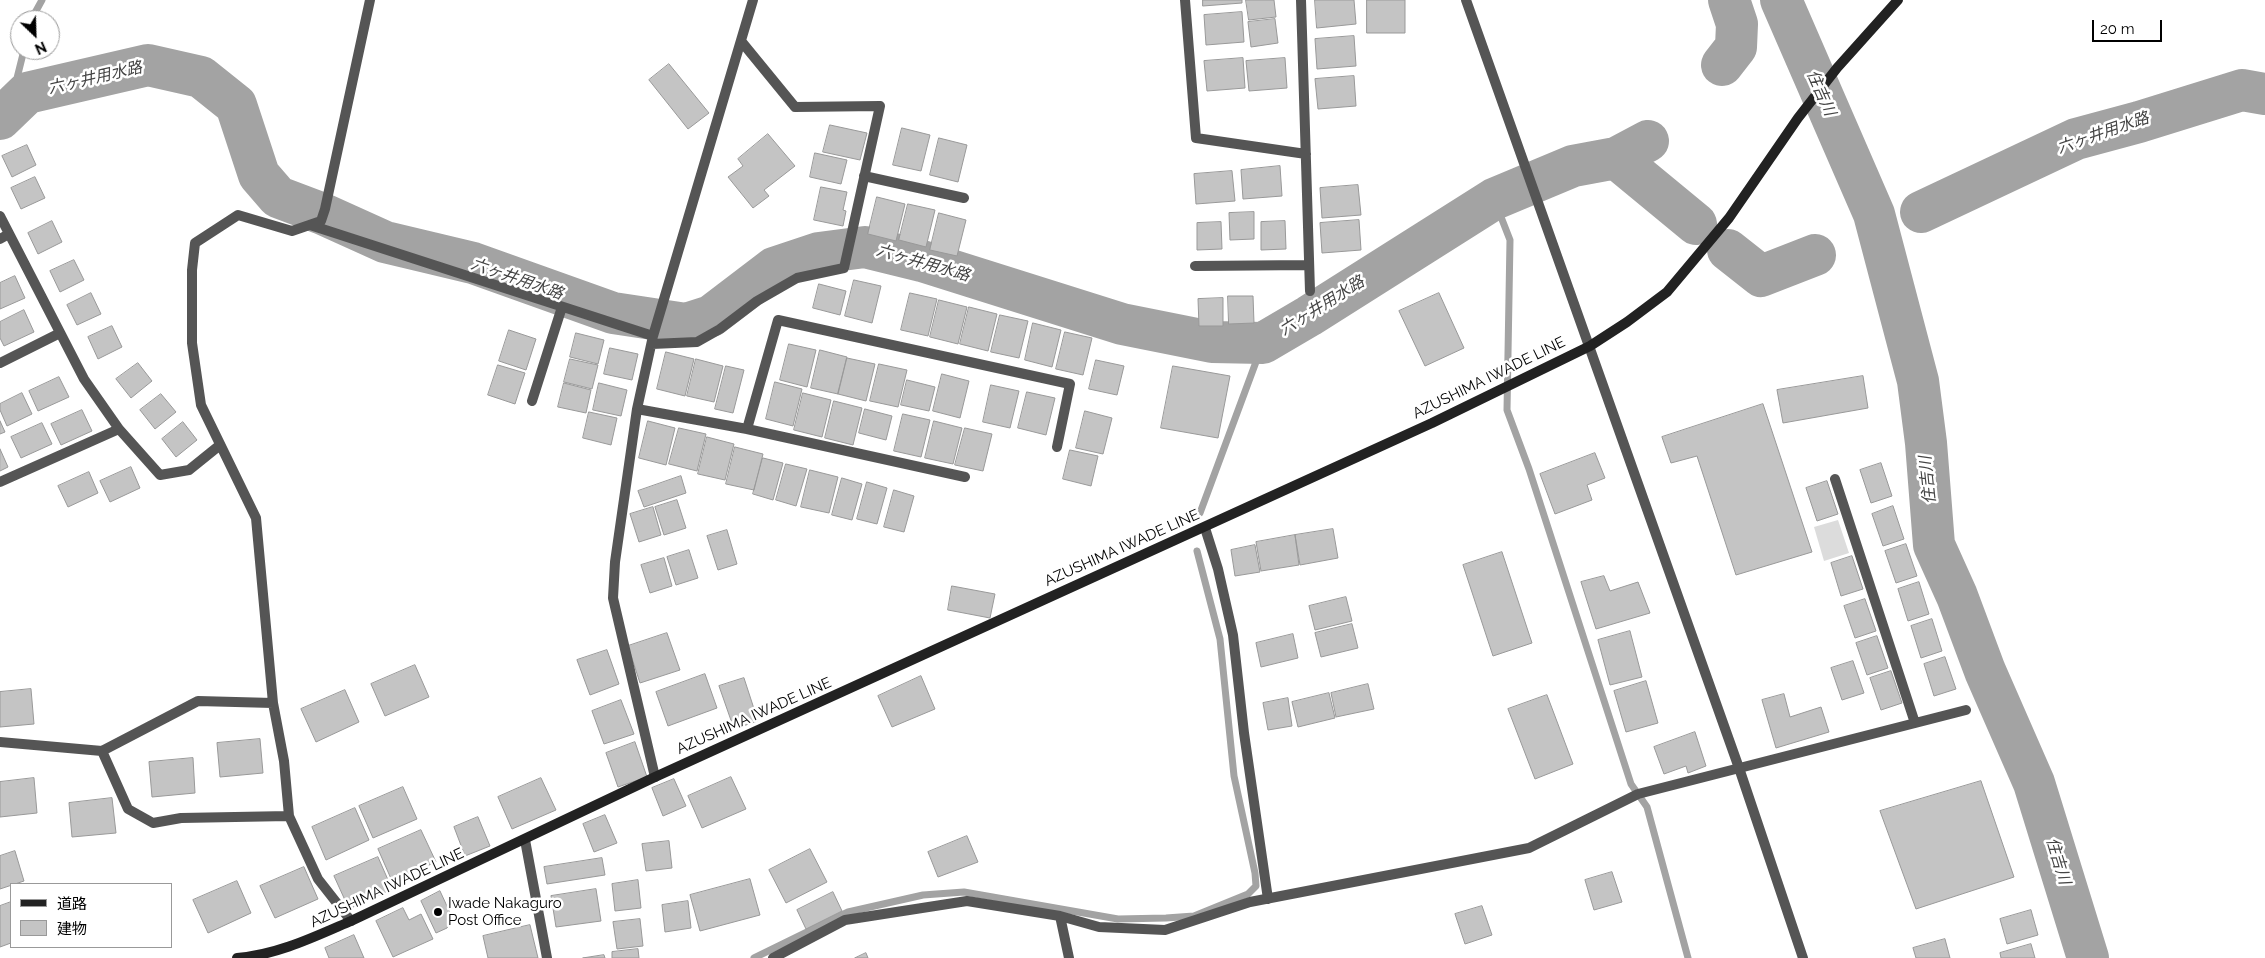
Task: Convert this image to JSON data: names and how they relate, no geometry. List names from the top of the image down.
{
  "streets": {
    "main road": ["AZUSHIMA IWADE LINE"]
  },
  "water": ["六ヶ井用水路", "住吉川"],
  "places": ["Iwade Nakaguro Post Office"],
  "legend": ["道路", "建物"],
  "scale_bar": "20 m",
  "north": "bottom right"
}
